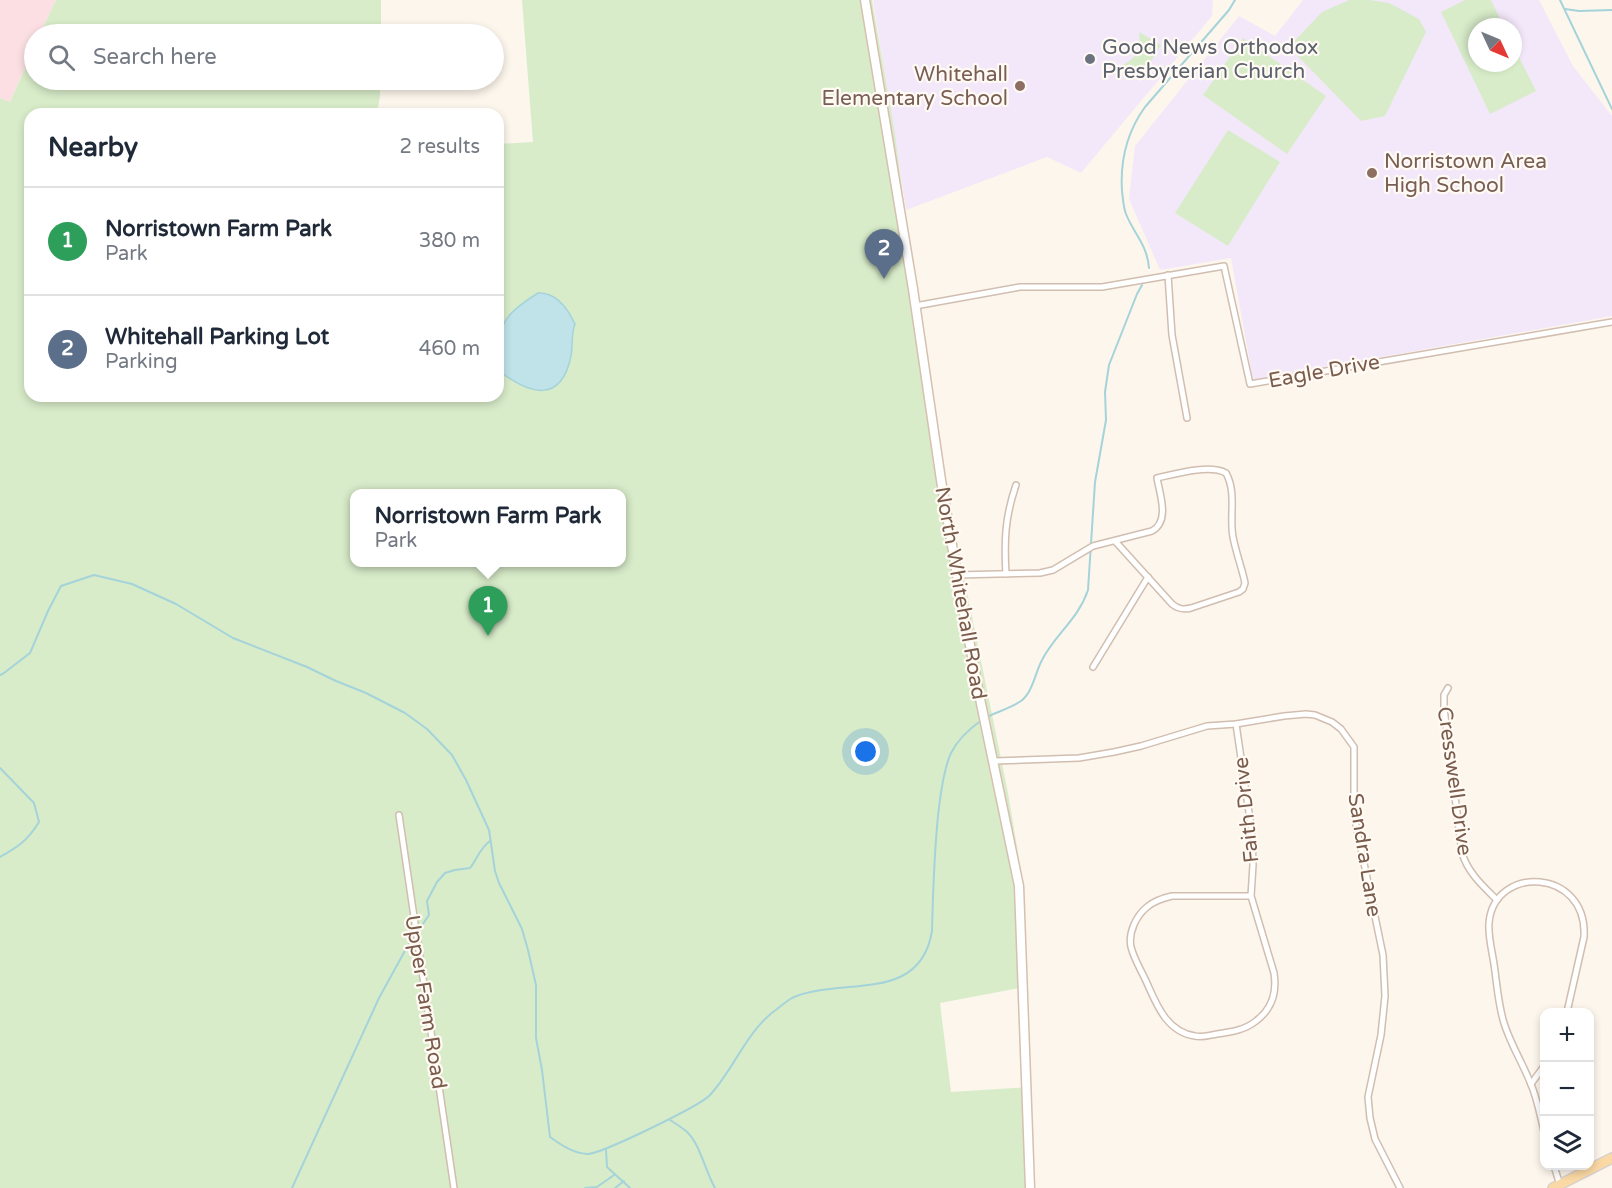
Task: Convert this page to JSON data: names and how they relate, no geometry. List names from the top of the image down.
{
  "streets": {
    "main road": ["North Whitehall Road"],
    "street": [
      "Eagle Drive",
      "Cresswell Drive",
      "Faith Drive",
      "Sandra Lane",
      "Upper Farm Road"
    ]
  },
  "crossings": [
    ["Eagle Drive", "North Whitehall Road"],
    ["North Whitehall Road", "Sandra Lane"],
    ["Faith Drive", "Sandra Lane"]
  ],
  "places": ["Good News Orthodox Presbyterian Church", "Whitehall Elementary School", "Norristown Area High School"],
  "north": "bottom right",
  "page": {
    "search": "Search here",
    "heading": ["Nearby", "2 results"],
    "list": [
      {
        "mark": "1",
        "name": "Norristown Farm Park",
        "note": "Park",
        "value": "380 m"
      },
      {
        "mark": "2",
        "name": "Whitehall Parking Lot",
        "note": "Parking",
        "value": "460 m"
      }
    ],
    "pins": ["2", "1"],
    "popup": ["Norristown Farm Park", "Park"],
    "map_buttons": ["+", "−"]
  }
}
